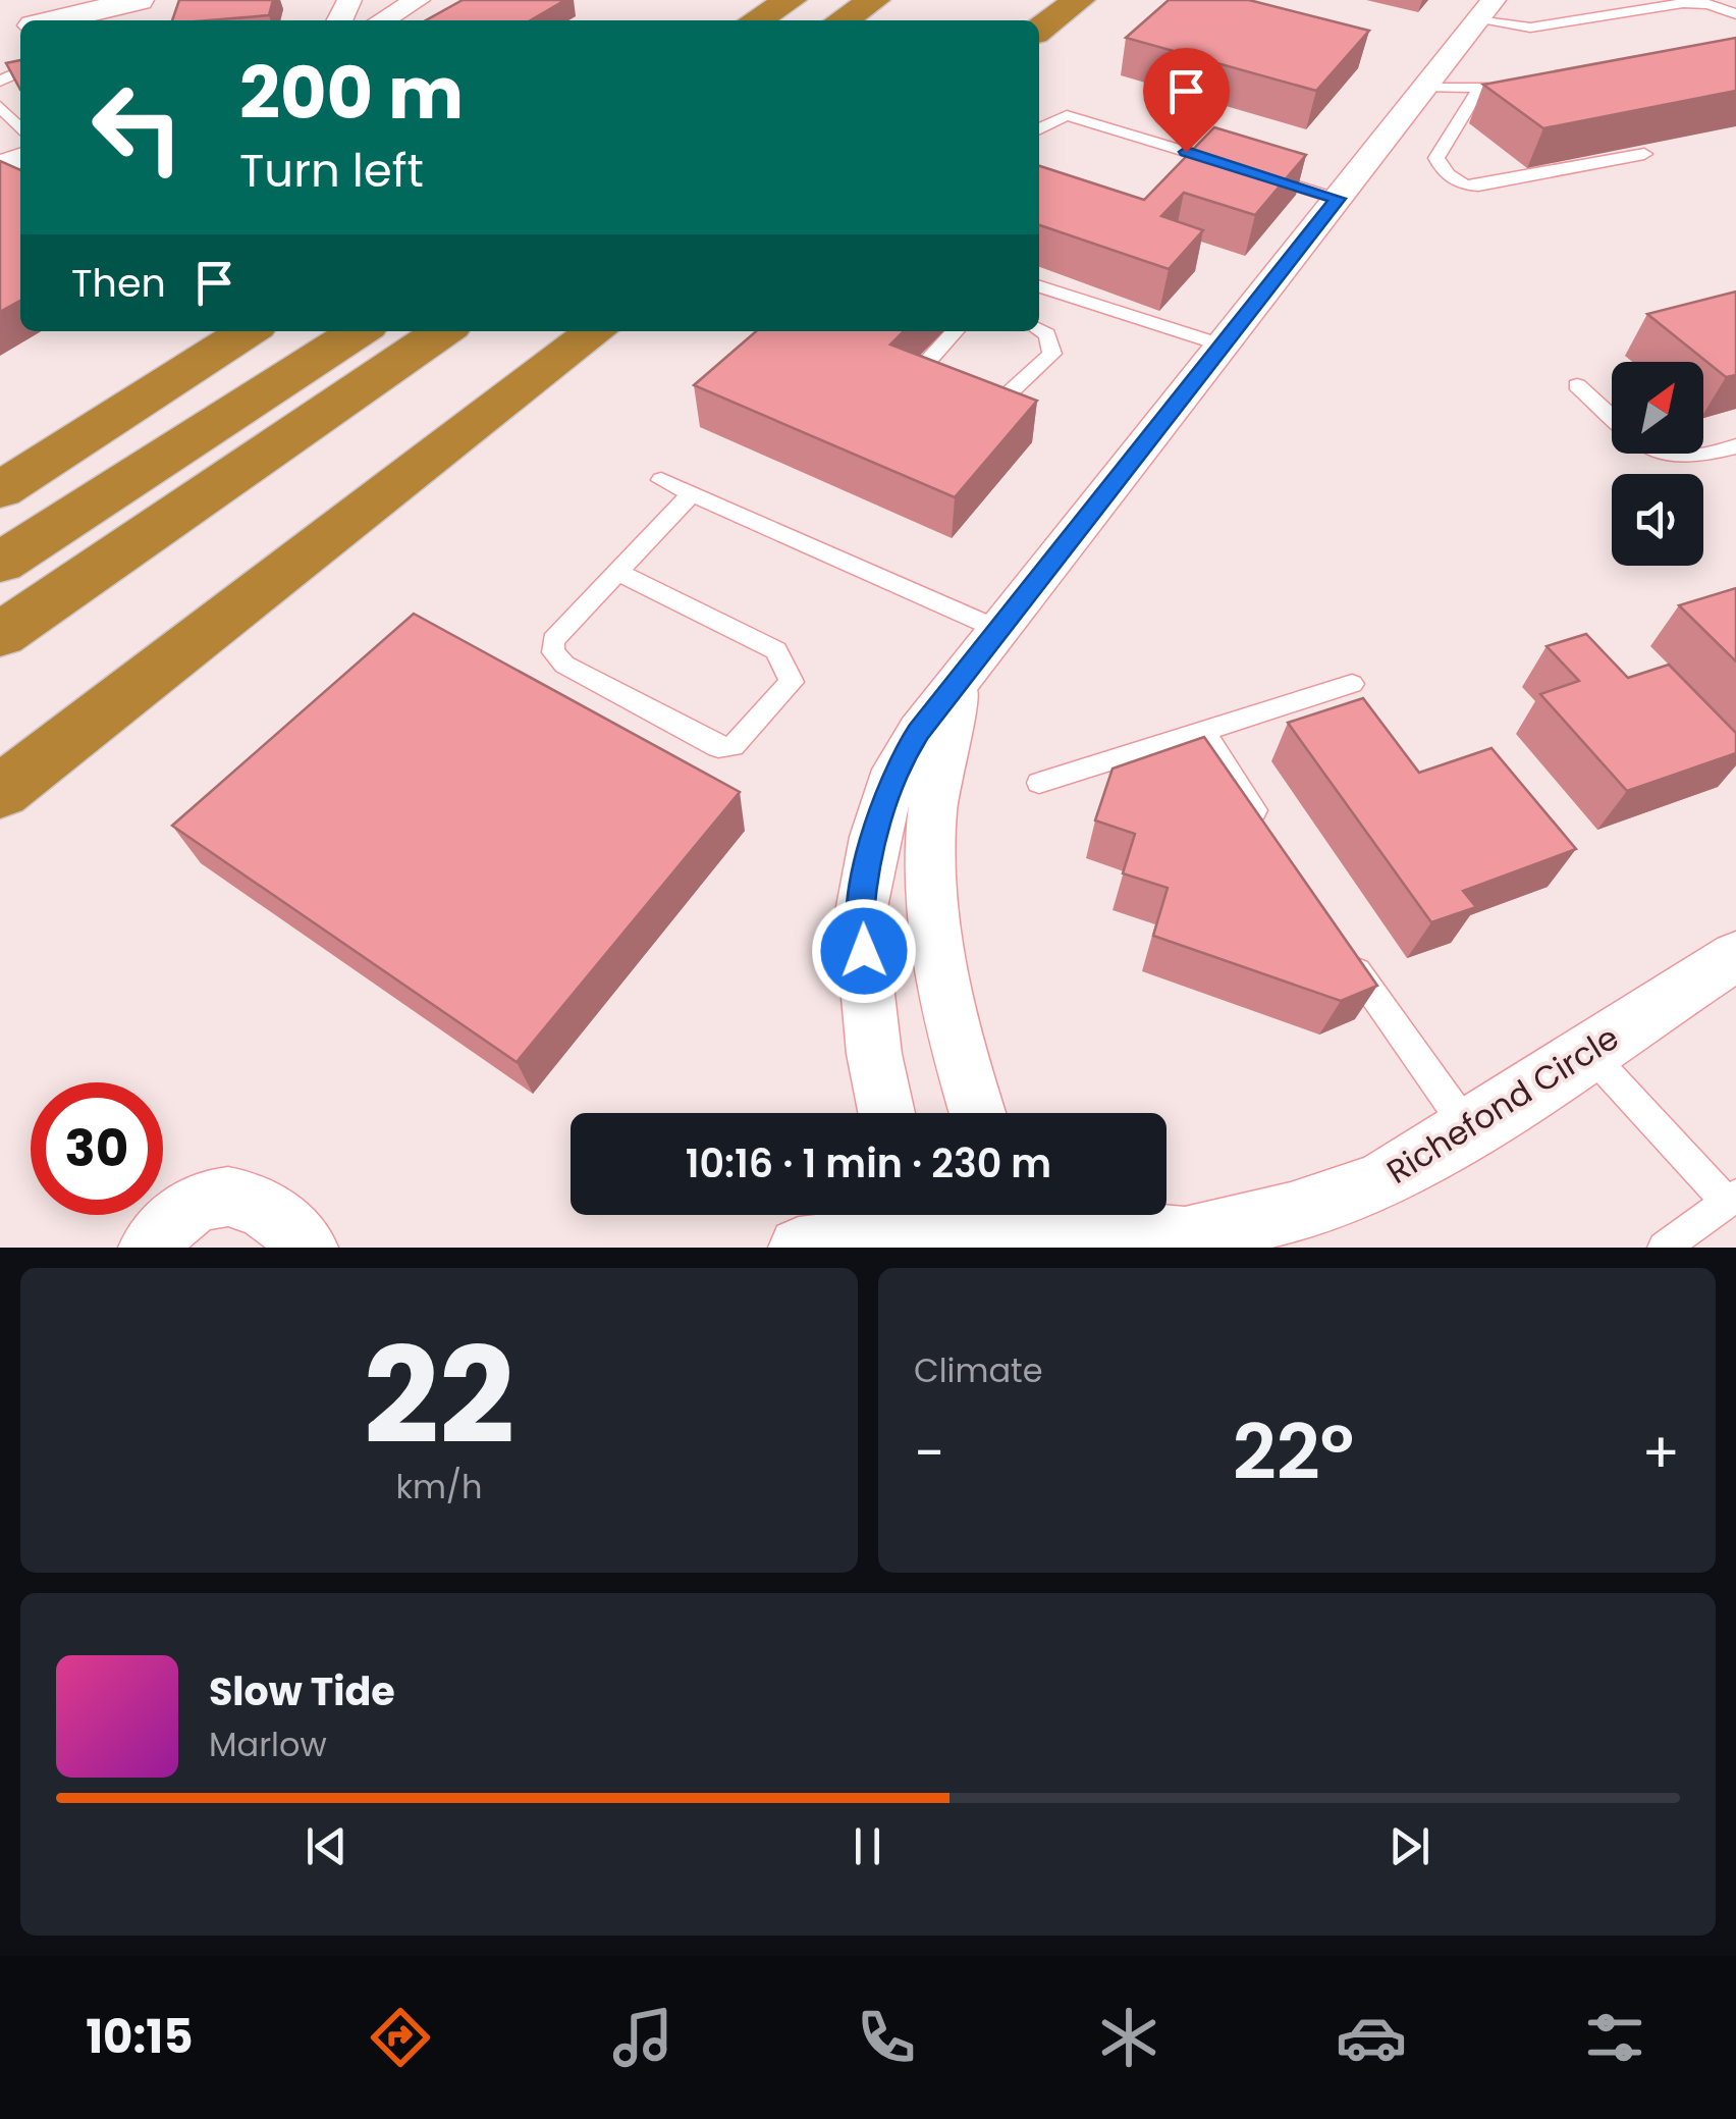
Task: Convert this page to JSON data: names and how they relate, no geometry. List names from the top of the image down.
{
  "streets": {
    "street": ["Richefond Circle"]
  },
  "north": "top right",
  "page": {
    "turn": ["200 m", "Turn left"],
    "then": "Then",
    "limit": "30",
    "trip": "10:16 · 1 min · 230 m",
    "tile": [
      ["22", "km/h"],
      "Climate"
    ],
    "heat": ["−", "22°", "+"],
    "song": ["Slow Tide", "Marlow"],
    "tabs": "10:15"
  }
}
